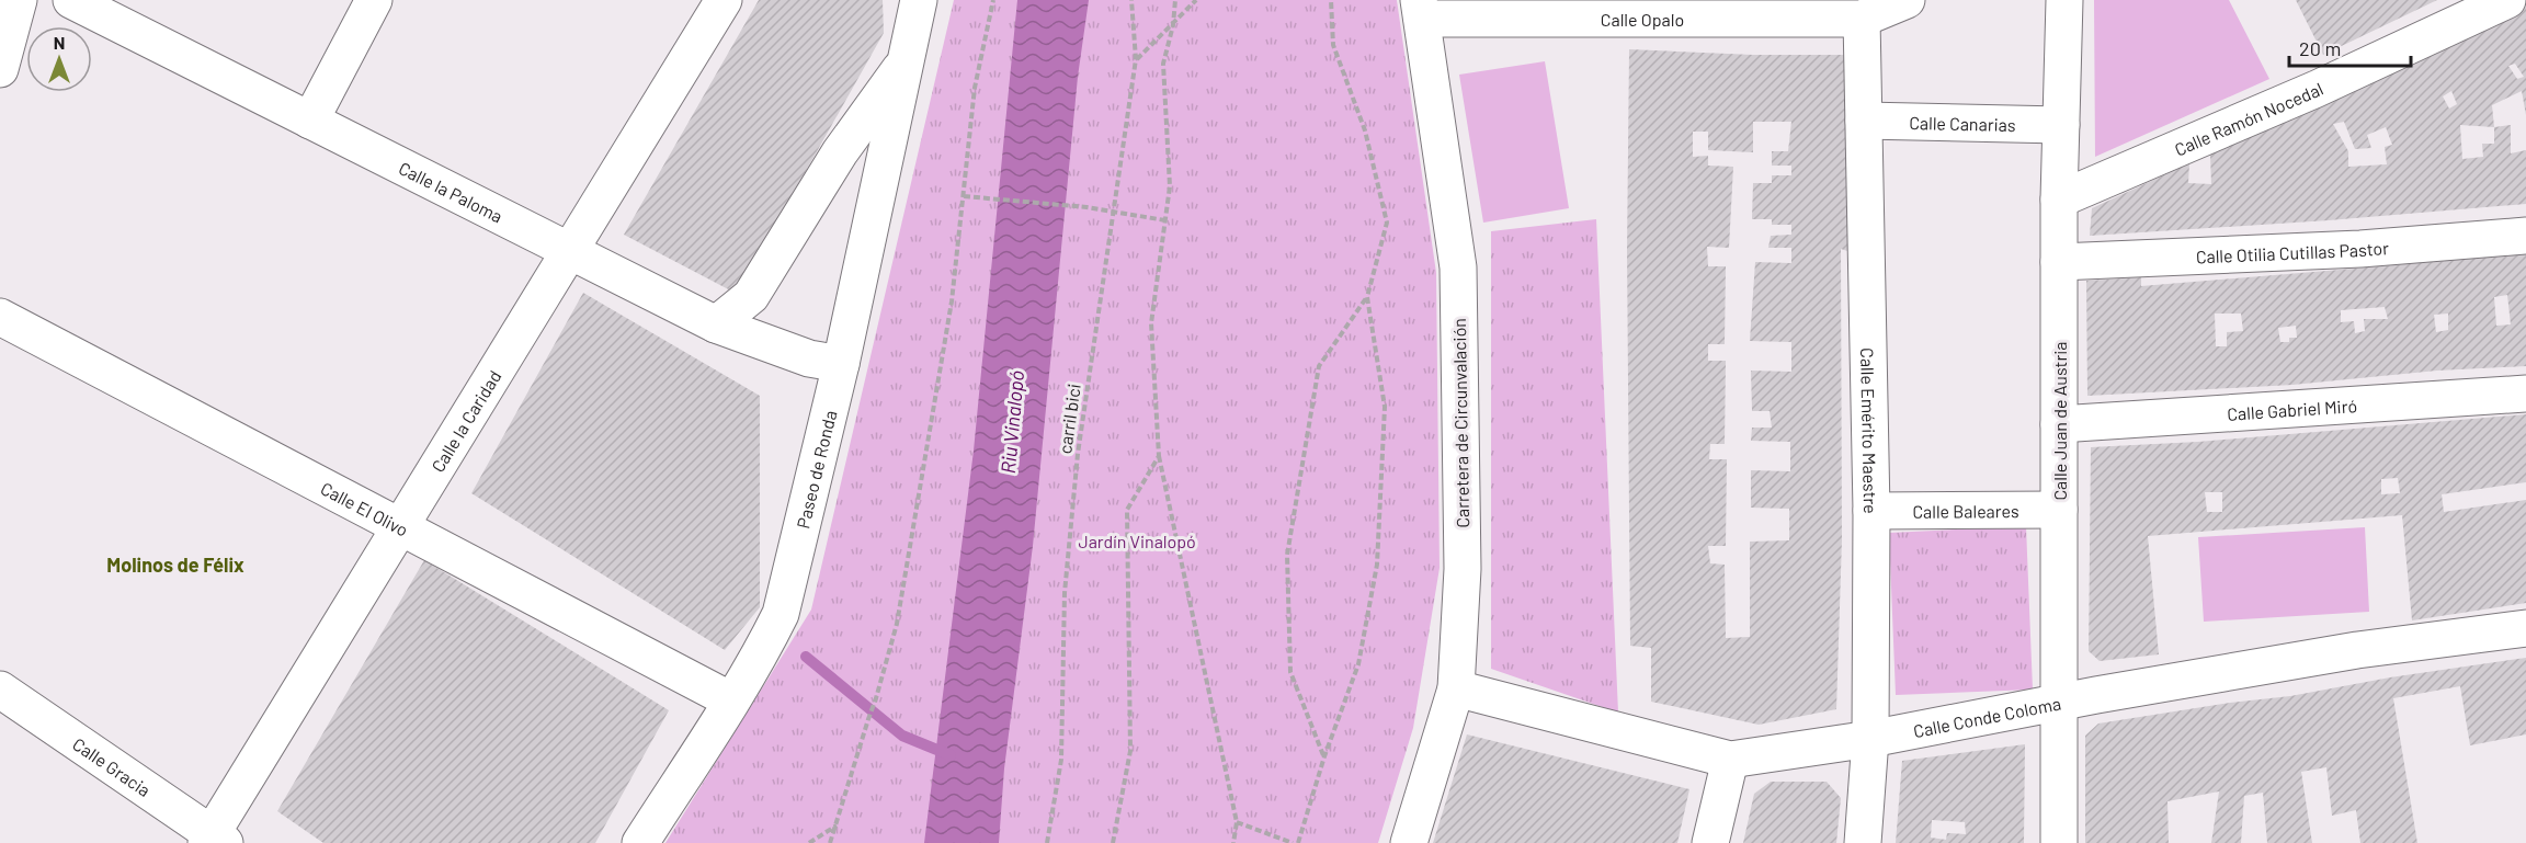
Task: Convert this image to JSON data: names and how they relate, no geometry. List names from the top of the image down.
{
  "streets": {
    "street": [
      "Calle Opalo",
      "Calle Ramón Nocedal",
      "Calle Canarias",
      "Calle la Paloma",
      "Calle Otilia Cutillas Pastor",
      "Calle Gabriel Miró",
      "Calle Juan de Austria",
      "Calle la Caridad",
      "Carretera de Circunvalación",
      "Calle Emérito Maestre",
      "Paseo de Ronda",
      "Calle El Olivo",
      "Calle Baleares",
      "Calle Conde Coloma",
      "Calle Gracia"
    ],
    "path": ["carril bici"]
  },
  "crossings": [
    ["Calle Opalo", "Carretera de Circunvalación"],
    ["Calle Opalo", "Calle Emérito Maestre"],
    ["Calle Ramón Nocedal", "Calle Juan de Austria"],
    ["Calle Canarias", "Calle Juan de Austria"],
    ["Calle Canarias", "Calle Emérito Maestre"],
    ["Calle la Paloma", "Calle la Caridad"],
    ["Calle la Paloma", "Paseo de Ronda"],
    ["Calle Otilia Cutillas Pastor", "Calle Juan de Austria"],
    ["Calle Gabriel Miró", "Calle Juan de Austria"],
    ["Calle Juan de Austria", "Calle Baleares"],
    ["Calle Juan de Austria", "Calle Conde Coloma"],
    ["Calle la Caridad", "Calle El Olivo"],
    ["Calle la Caridad", "Calle Gracia"],
    ["Carretera de Circunvalación", "Calle Conde Coloma"],
    ["Calle Emérito Maestre", "Calle Baleares"],
    ["Calle Emérito Maestre", "Calle Conde Coloma"],
    ["Paseo de Ronda", "Calle El Olivo"]
  ],
  "districts": ["Molinos de Félix"],
  "water": ["Riu Vinalopó"],
  "parks": ["Jardín Vinalopó"],
  "scale_bar": "20 m",
  "north": "top"
}
